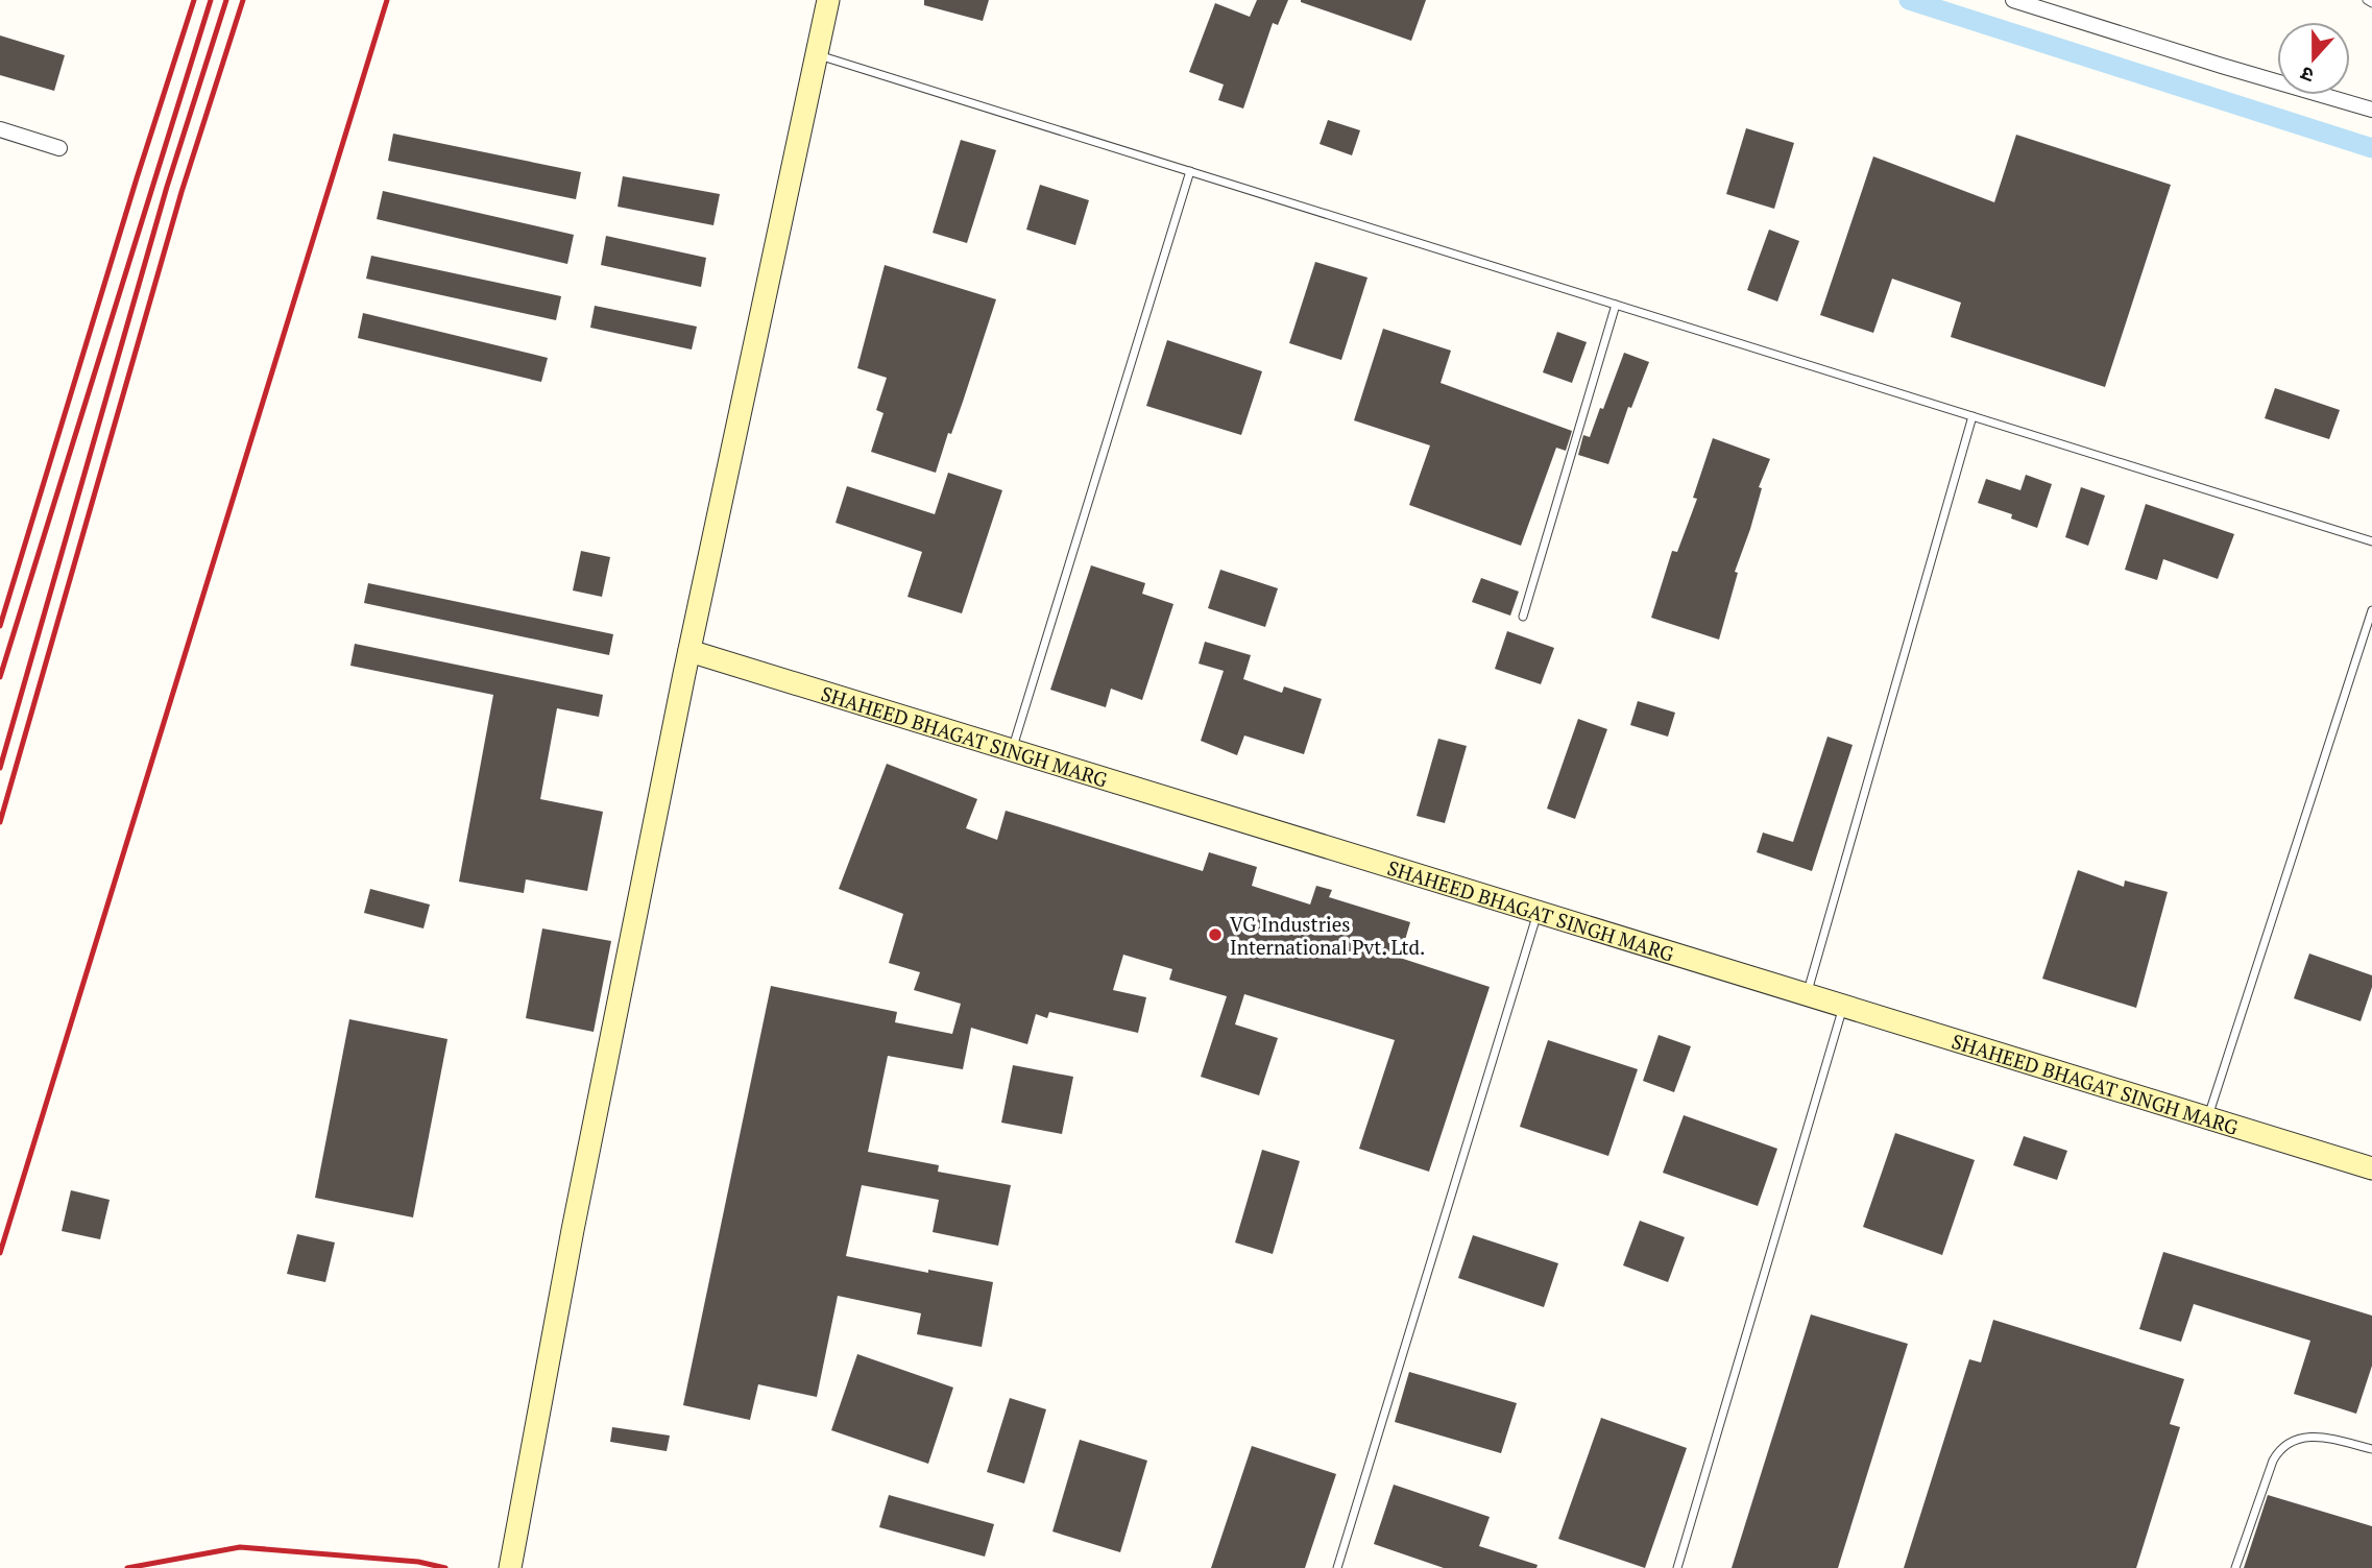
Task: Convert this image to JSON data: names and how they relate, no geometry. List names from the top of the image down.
{
  "streets": {
    "street": ["SHAHEED BHAGAT SINGH MARG"]
  },
  "places": ["VG Industries International Pvt. Ltd."],
  "north": "bottom"
}
